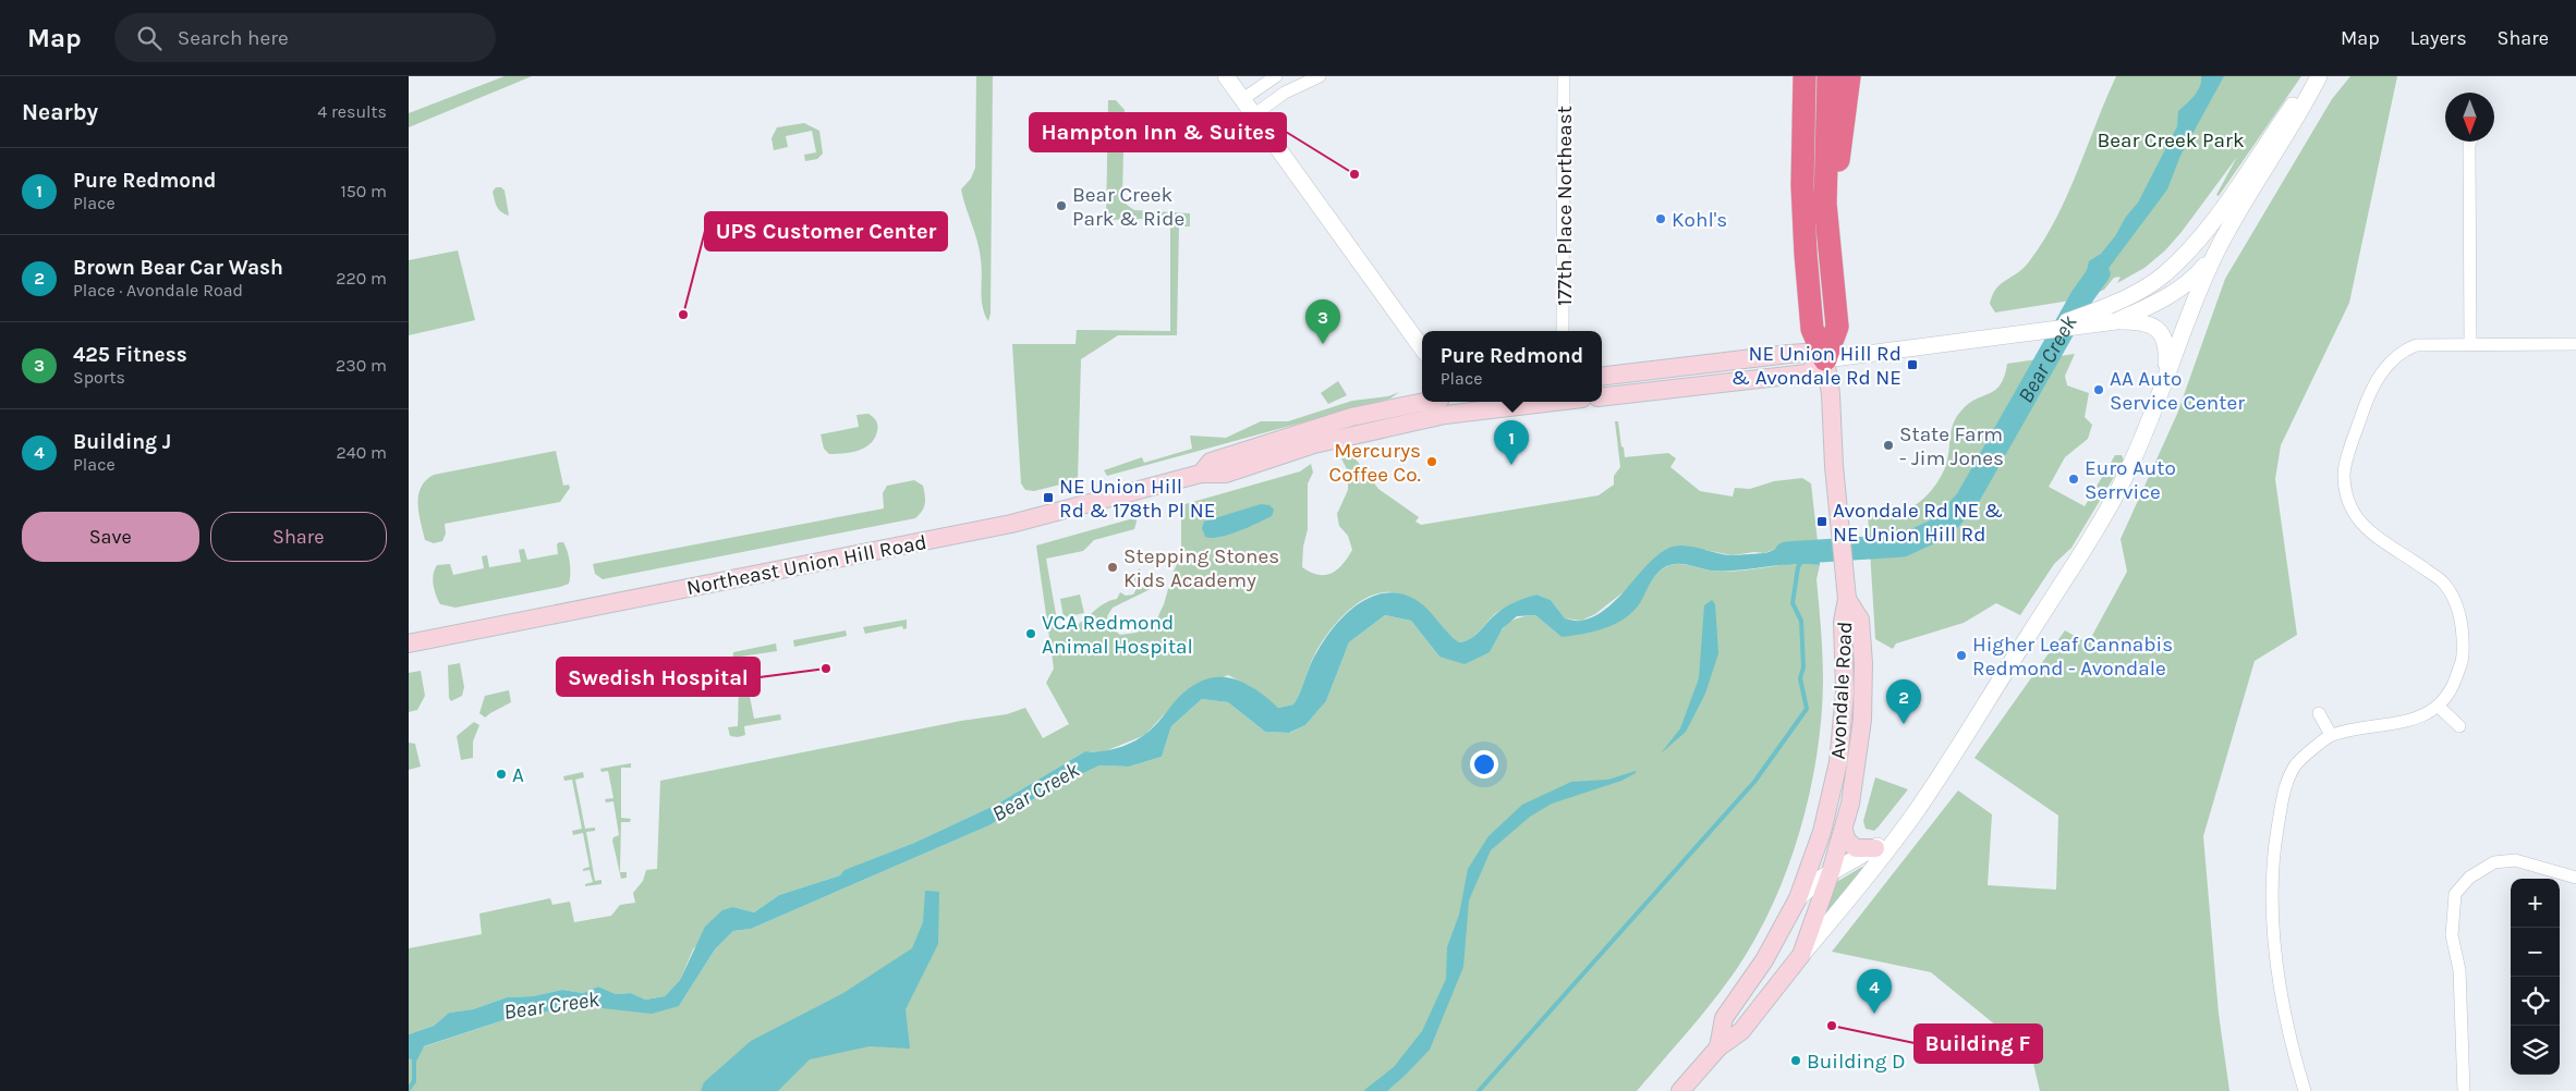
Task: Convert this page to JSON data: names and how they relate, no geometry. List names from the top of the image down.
{
  "streets": {
    "main road": ["Northeast Union Hill Road", "Avondale Road"],
    "street": ["177th Place Northeast"]
  },
  "water": ["Bear Creek"],
  "parks": ["Bear Creek Park"],
  "places": {
    "other": [
      "Hampton Inn & Suites",
      "Bear Creek Park & Ride",
      "Kohl's",
      "UPS Customer Center",
      "AA Auto Service Center",
      "State Farm - Jim Jones",
      "Mercurys Coffee Co.",
      "Euro Auto Serrvice",
      "Stepping Stones Kids Academy",
      "VCA Redmond Animal Hospital",
      "Higher Leaf Cannabis Redmond - Avondale",
      "Swedish Hospital",
      "A",
      "Building F",
      "Building D"
    ],
    "transit": ["NE Union Hill Rd & Avondale Rd NE", "NE Union Hill Rd & 178th Pl NE", "Avondale Rd NE & NE Union Hill Rd"]
  },
  "north": "bottom",
  "page": {
    "header": "Map",
    "search": "Search here",
    "nav": ["Map", "Layers", "Share"],
    "heading": ["Nearby", "4 results"],
    "list": [
      {
        "mark": "1",
        "name": "Pure Redmond",
        "note": "Place",
        "value": "150 m"
      },
      {
        "mark": "2",
        "name": "Brown Bear Car Wash",
        "note": "Place · Avondale Road",
        "value": "220 m"
      },
      {
        "mark": "3",
        "name": "425 Fitness",
        "note": "Sports",
        "value": "230 m"
      },
      {
        "mark": "4",
        "name": "Building J",
        "note": "Place",
        "value": "240 m"
      }
    ],
    "pins": [
      "3",
      "1",
      "2",
      "4"
    ],
    "popup": ["Pure Redmond", "Place"],
    "buttons": ["Save", "Share"],
    "map_buttons": ["+", "−"]
  }
}
